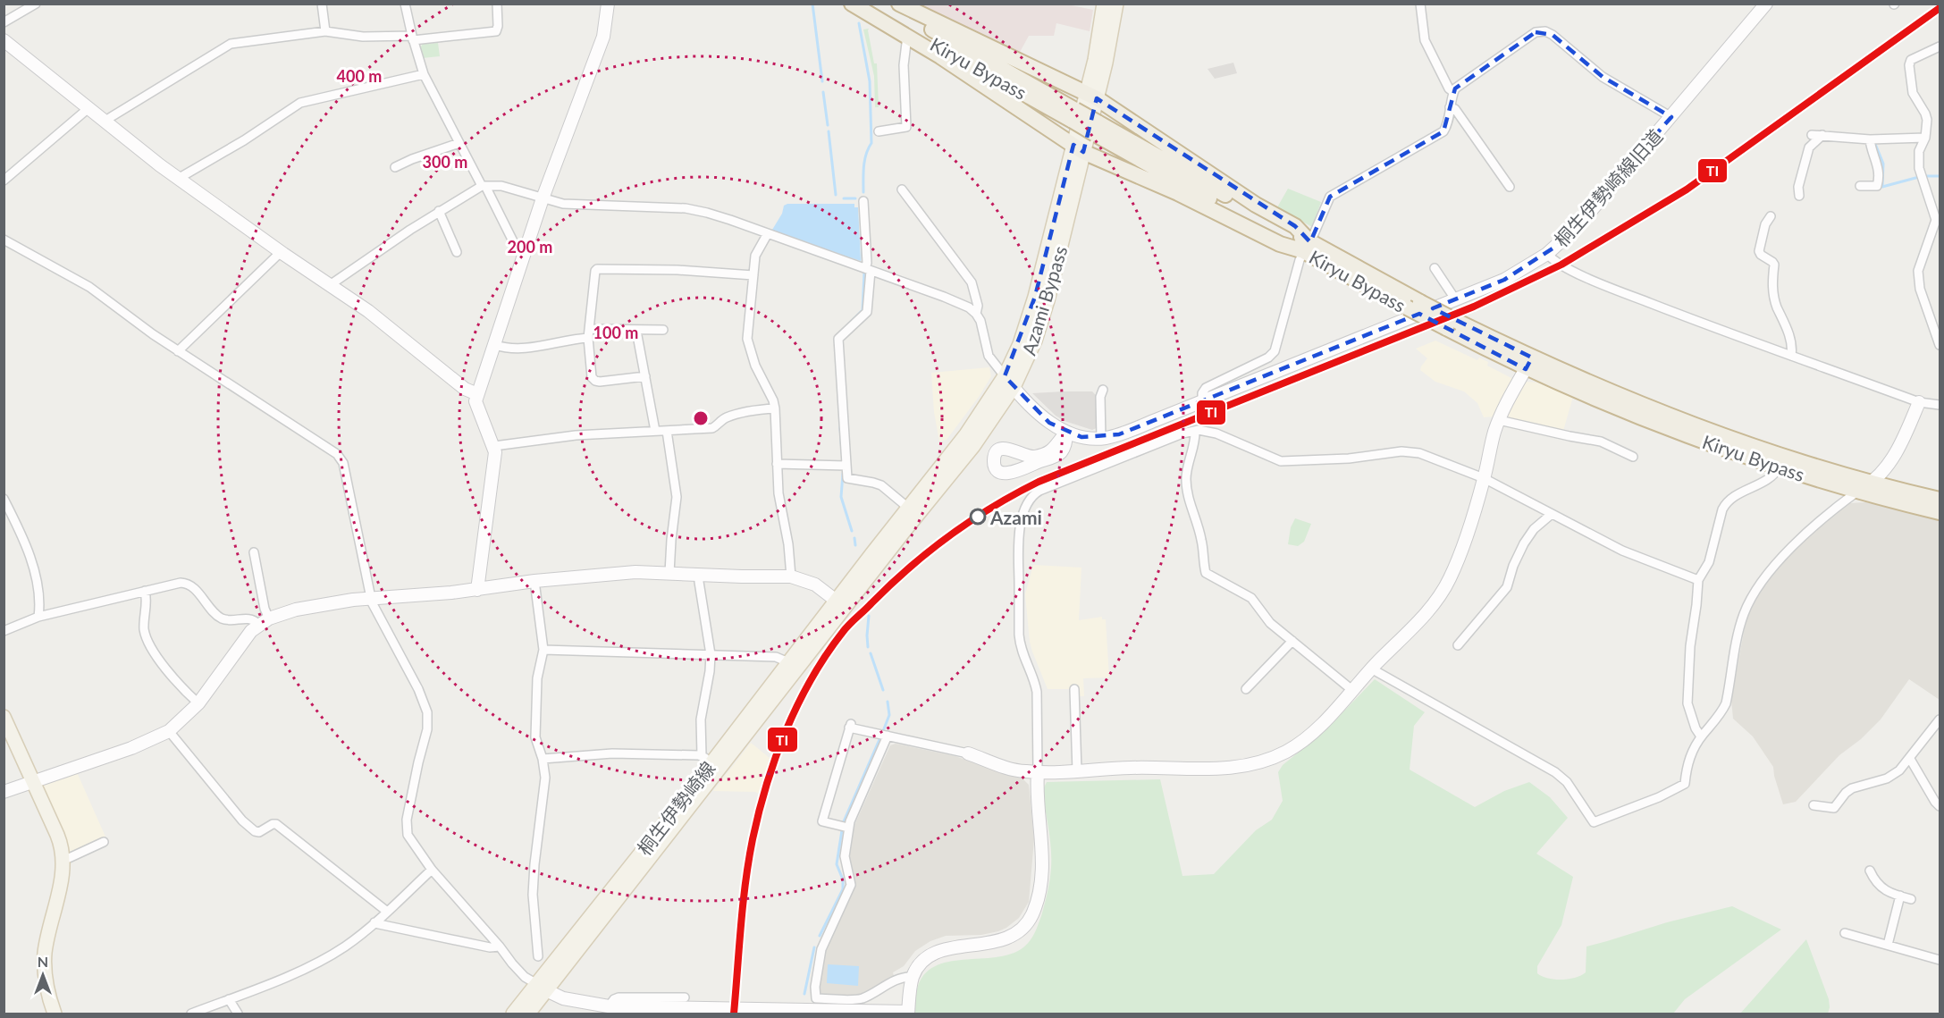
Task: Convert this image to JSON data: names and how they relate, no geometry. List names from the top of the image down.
{
  "streets": {
    "highway": ["Kiryu Bypass"],
    "main road": ["Azami Bypass", "桐生伊勢崎線"],
    "street": ["桐生伊勢崎線旧道"]
  },
  "crossings": [
    ["桐生伊勢崎線旧道", "Azami Bypass"],
    ["Azami Bypass", "桐生伊勢崎線"]
  ],
  "places": ["Azami"],
  "lines": ["transit line TI"],
  "north": "top",
  "rings": [
    "400 m",
    "300 m",
    "200 m",
    "100 m"
  ]
}
